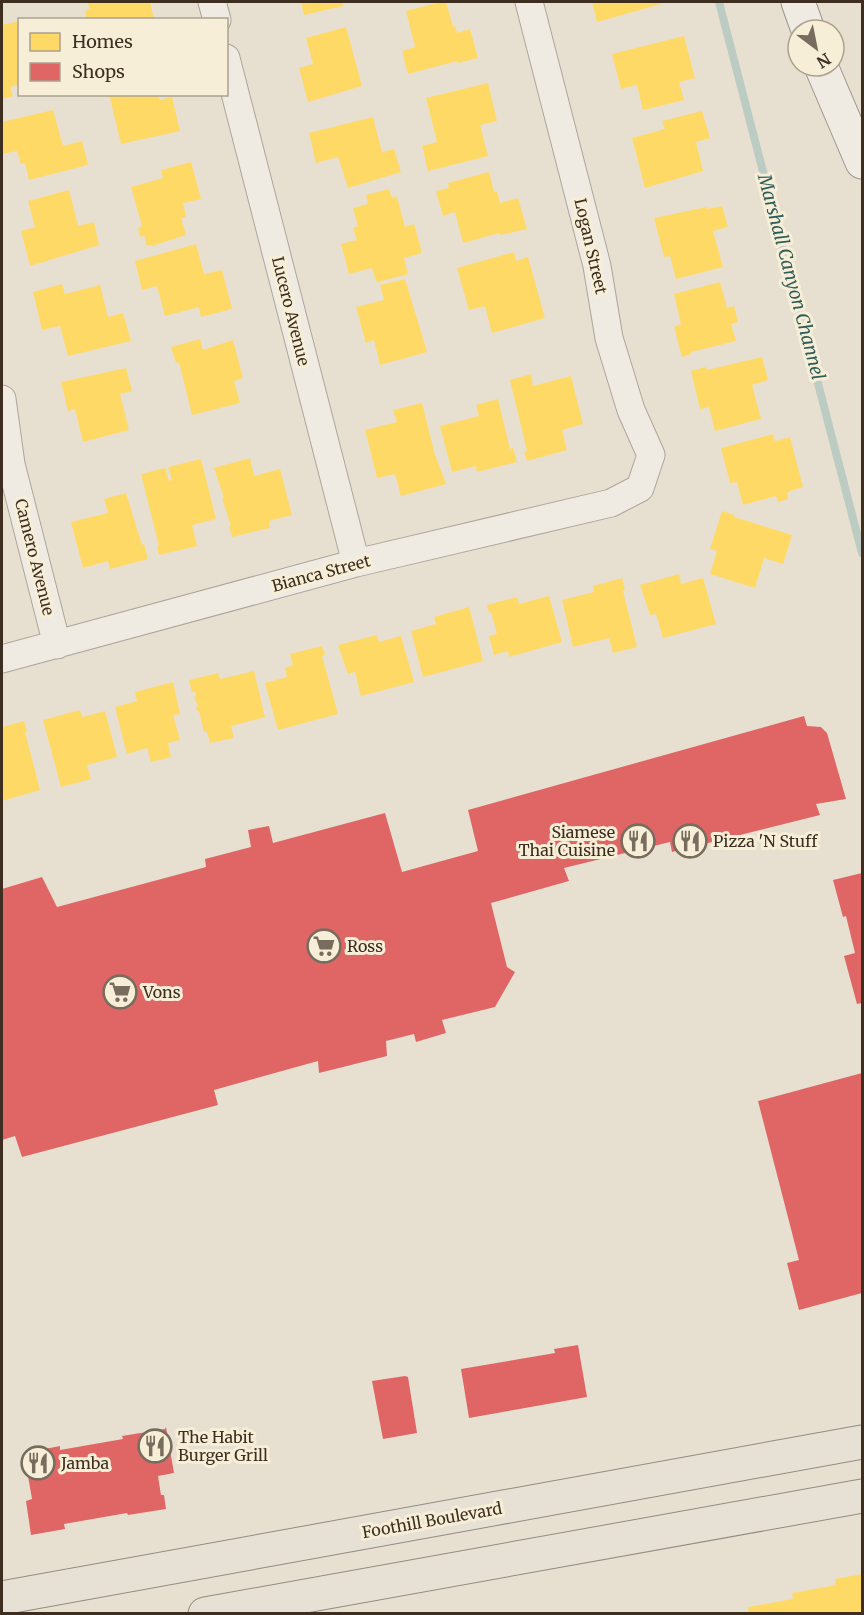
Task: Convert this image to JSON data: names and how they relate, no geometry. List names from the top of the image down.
{
  "streets": {
    "main road": ["Foothill Boulevard"],
    "street": [
      "Logan Street",
      "Lucero Avenue",
      "Camero Avenue",
      "Bianca Street"
    ]
  },
  "crossings": [
    ["Logan Street", "Bianca Street"],
    ["Lucero Avenue", "Bianca Street"],
    ["Camero Avenue", "Bianca Street"]
  ],
  "water": ["Marshall Canyon Channel"],
  "places": {
    "restaurant": [
      "Siamese Thai Cuisine",
      "Pizza 'N Stuff",
      "The Habit Burger Grill",
      "Jamba"
    ],
    "supermarket": ["Ross", "Vons"]
  },
  "legend": ["Homes", "Shops"],
  "north": "bottom right"
}
